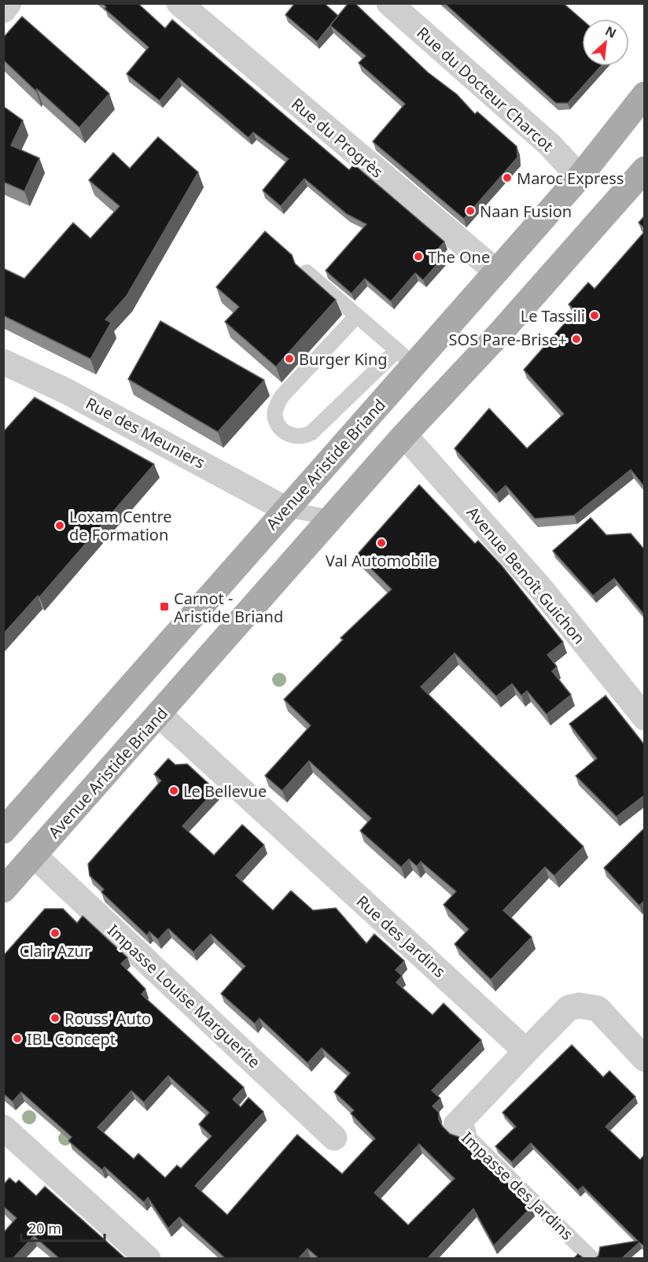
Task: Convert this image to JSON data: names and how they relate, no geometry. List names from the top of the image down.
{
  "streets": {
    "main road": ["Avenue Aristide Briand"],
    "street": [
      "Rue du Docteur Charcot",
      "Rue du Progrès",
      "Rue des Meuniers",
      "Avenue Benoît Guichon",
      "Rue des Jardins",
      "Impasse Louise Marguerite",
      "Impasse des Jardins"
    ]
  },
  "crossings": [
    ["Rue du Docteur Charcot", "Avenue Aristide Briand"],
    ["Rue du Progrès", "Avenue Aristide Briand"],
    ["Rue des Meuniers", "Avenue Aristide Briand"],
    ["Avenue Aristide Briand", "Avenue Benoît Guichon"],
    ["Avenue Aristide Briand", "Rue des Jardins"],
    ["Avenue Aristide Briand", "Impasse Louise Marguerite"],
    ["Rue des Jardins", "Impasse des Jardins"]
  ],
  "places": {
    "other": [
      "Maroc Express",
      "Naan Fusion",
      "The One",
      "Le Tassili",
      "SOS Pare-Brise+",
      "Burger King",
      "Loxam Centre de Formation",
      "Val Automobile",
      "Le Bellevue",
      "Clair Azur",
      "Rouss' Auto",
      "IBL Concept"
    ],
    "transit": ["Carnot - Aristide Briand"]
  },
  "scale_bar": "20 m",
  "north": "top right"
}
